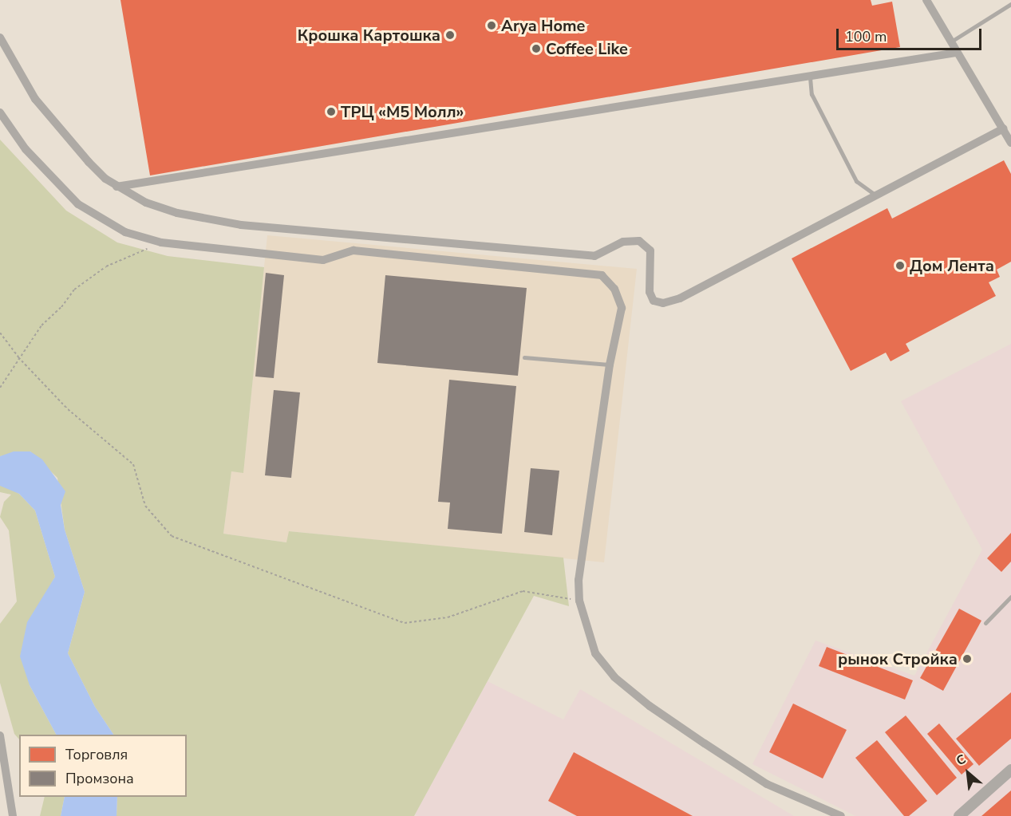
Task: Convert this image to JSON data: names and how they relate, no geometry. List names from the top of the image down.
{
  "places": [
    "Arya Home",
    "Крошка Картошка",
    "Coffee Like",
    "ТРЦ «М5 Молл»",
    "Дом Лента",
    "рынок Стройка"
  ],
  "legend": ["Торговля", "Промзона"],
  "scale_bar": "100 m",
  "north": "top left"
}
